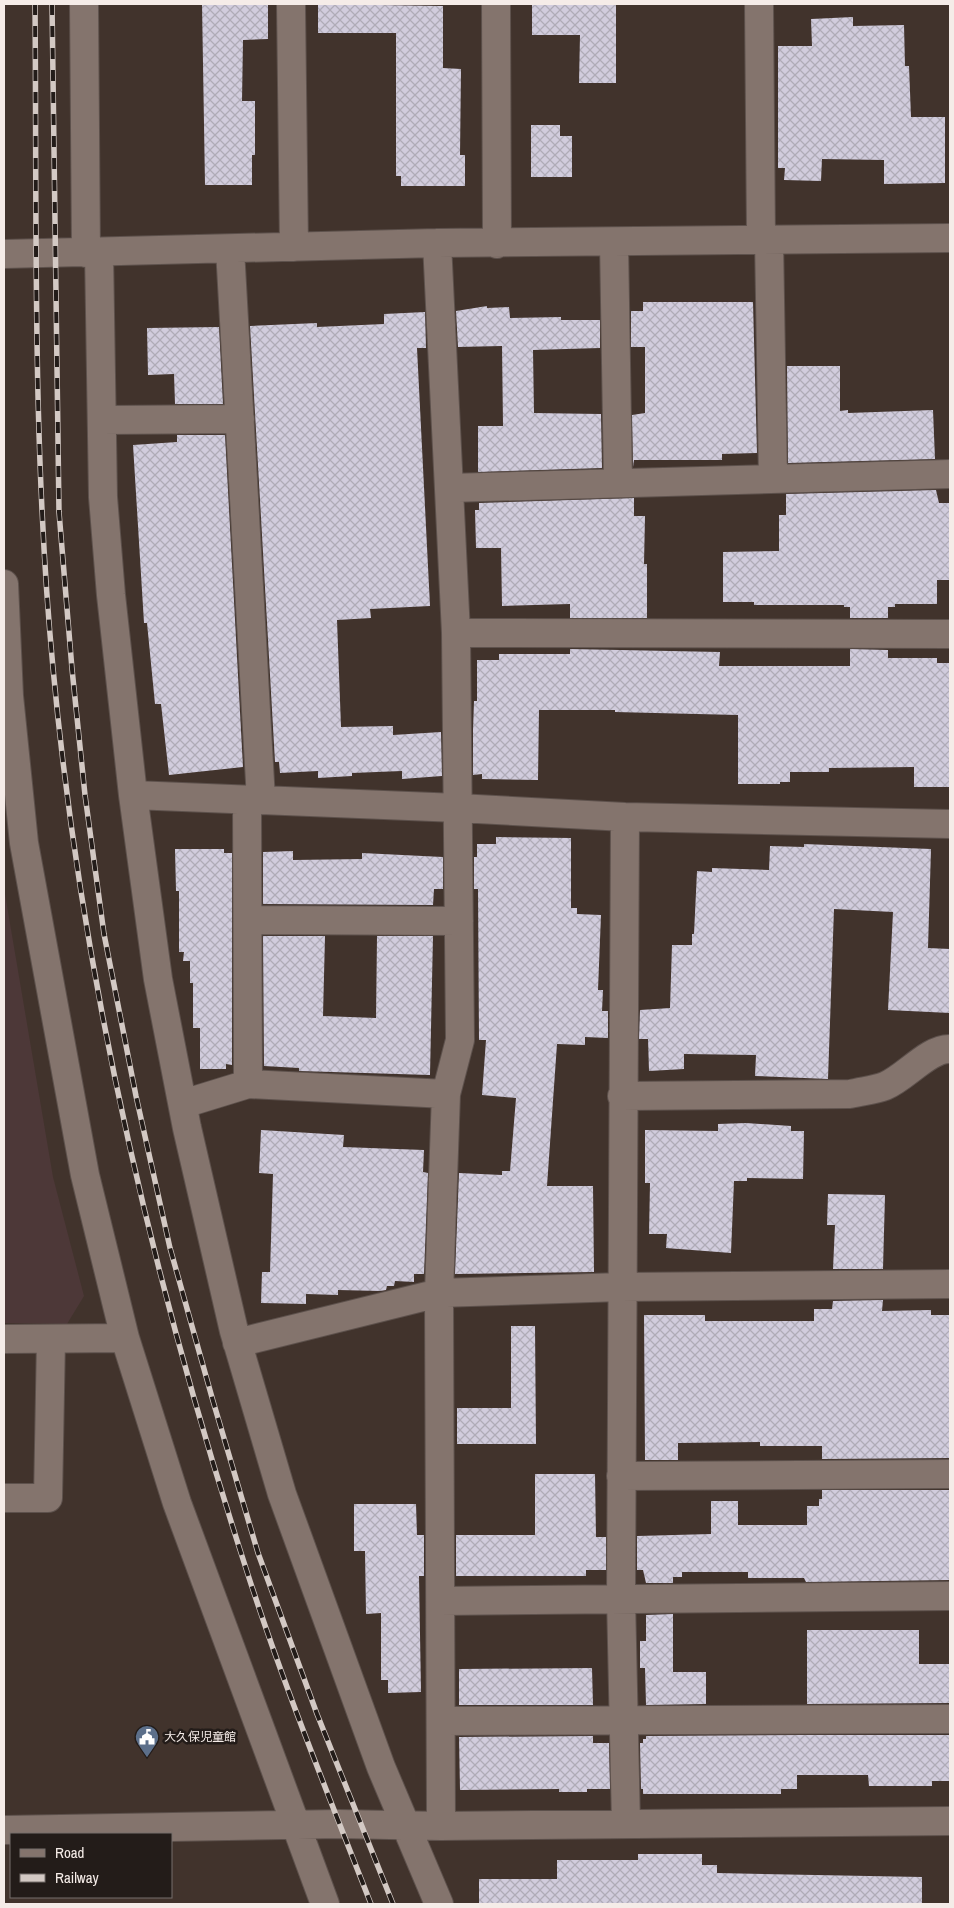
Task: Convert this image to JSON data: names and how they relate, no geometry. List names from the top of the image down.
{
  "places": {
    "public building": ["大久保児童館"]
  },
  "legend": ["Road", "Railway"]
}
